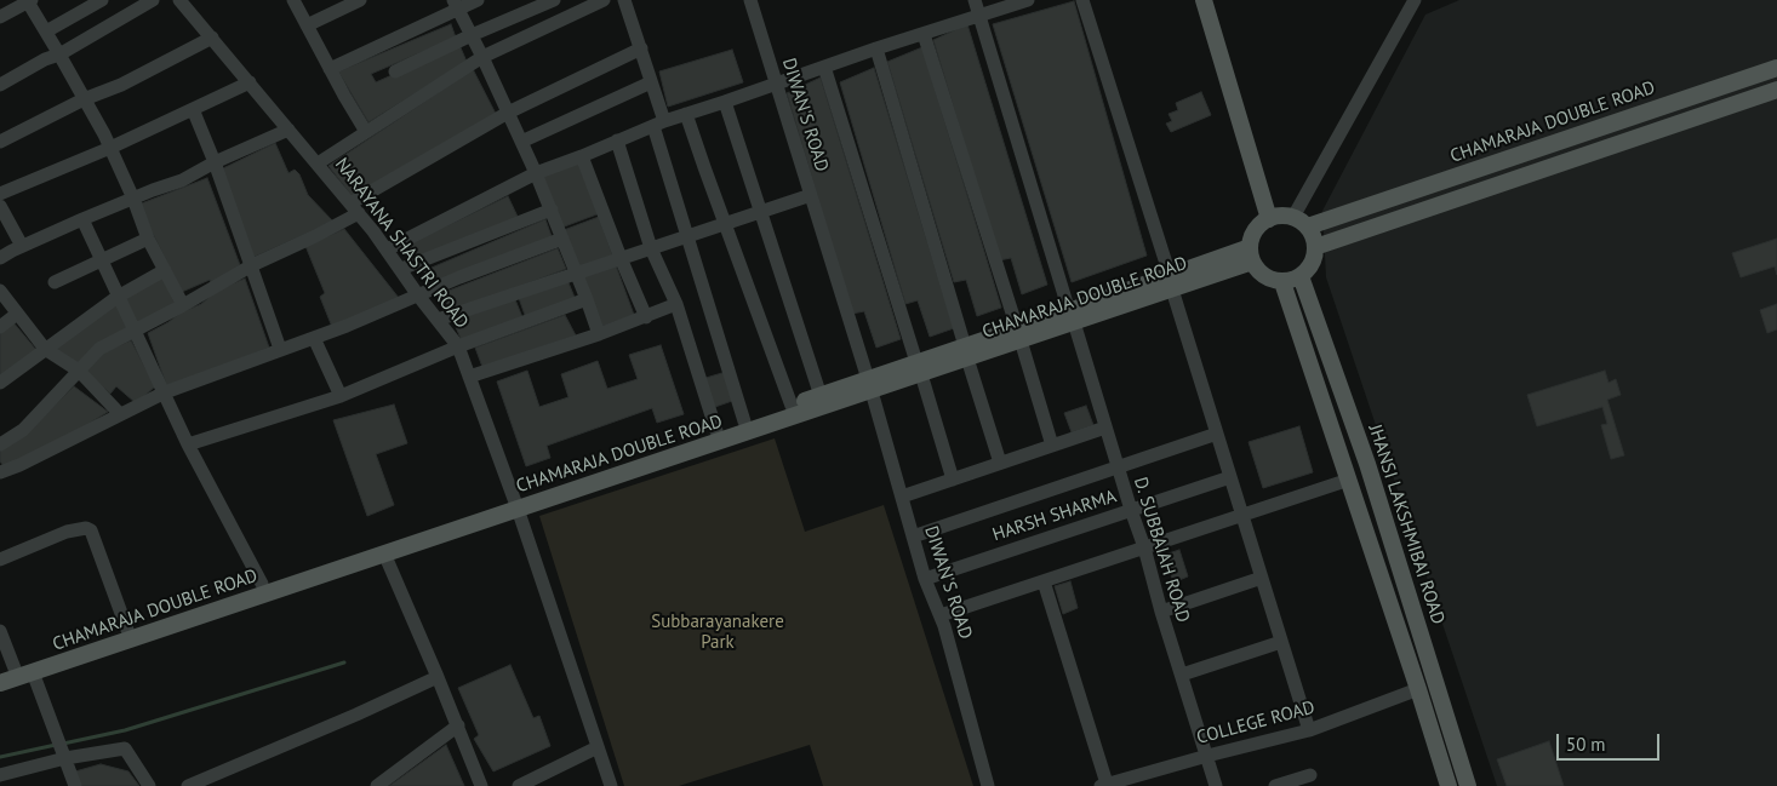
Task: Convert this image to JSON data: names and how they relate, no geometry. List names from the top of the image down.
{
  "streets": {
    "main road": ["CHAMARAJA DOUBLE ROAD", "JHANSI LAKSHMIBAI ROAD"],
    "street": [
      "DIWAN'S ROAD",
      "NARAYANA SHASTRI ROAD",
      "HARSH SHARMA",
      "D. SUBBAIAH ROAD",
      "COLLEGE ROAD"
    ]
  },
  "crossings": [
    ["DIWAN'S ROAD", "CHAMARAJA DOUBLE ROAD"],
    ["DIWAN'S ROAD", "HARSH SHARMA"],
    ["CHAMARAJA DOUBLE ROAD", "NARAYANA SHASTRI ROAD"],
    ["CHAMARAJA DOUBLE ROAD", "JHANSI LAKSHMIBAI ROAD"],
    ["CHAMARAJA DOUBLE ROAD", "D. SUBBAIAH ROAD"],
    ["HARSH SHARMA", "D. SUBBAIAH ROAD"],
    ["D. SUBBAIAH ROAD", "COLLEGE ROAD"]
  ],
  "parks": ["Subbarayanakere Park"],
  "scale_bar": "50 m"
}
